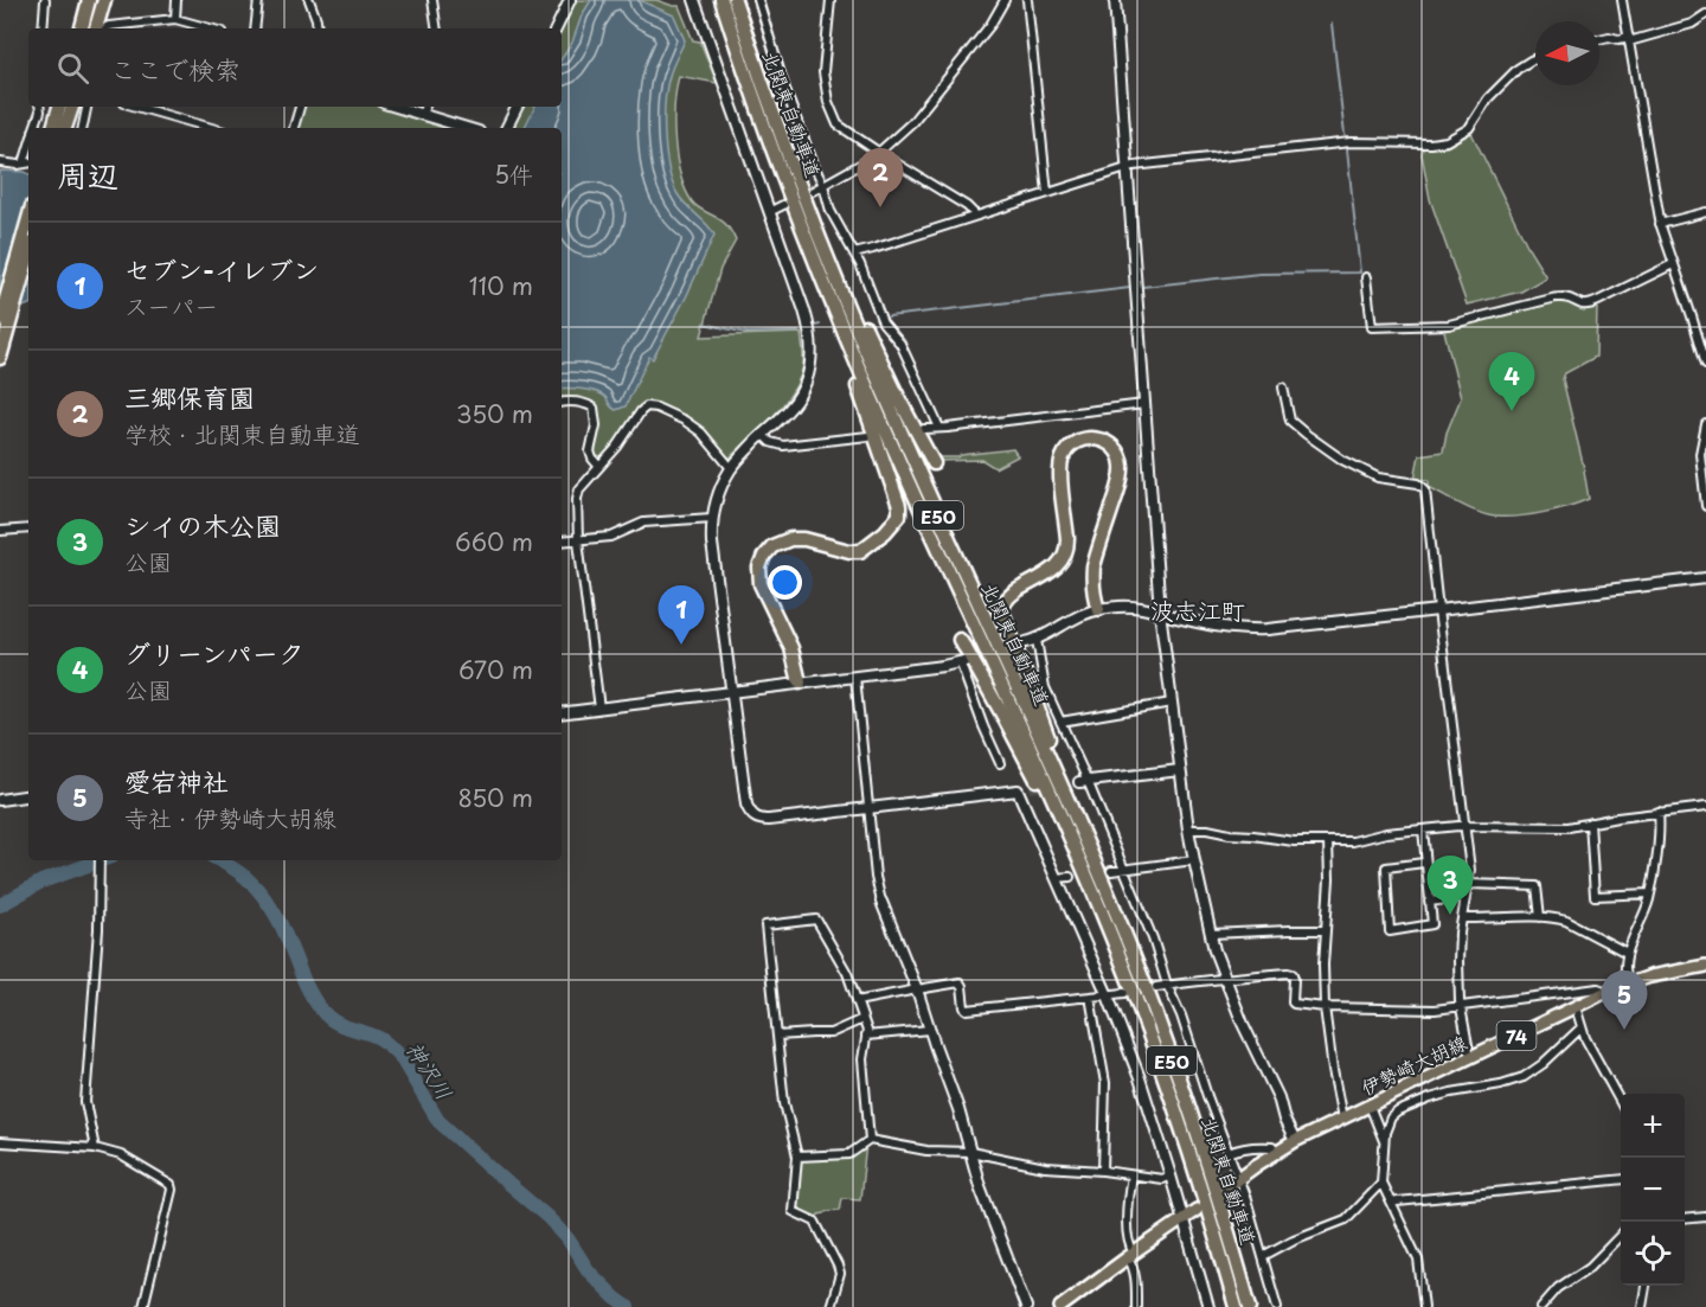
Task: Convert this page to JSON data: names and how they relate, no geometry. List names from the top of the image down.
{
  "streets": {
    "highway": ["北関東自動車道", "E50"],
    "main road": ["74", "伊勢崎大胡線"]
  },
  "districts": ["波志江町"],
  "water": ["神沢川"],
  "north": "left",
  "page": {
    "search": "ここで検索",
    "heading": ["周辺", "5件"],
    "pins": [
      "2",
      "4",
      "1",
      "3",
      "5"
    ],
    "list": [
      {
        "mark": "1",
        "name": "セブン-イレブン",
        "note": "スーパー",
        "value": "110 m"
      },
      {
        "mark": "2",
        "name": "三郷保育園",
        "note": "学校 · 北関東自動車道",
        "value": "350 m"
      },
      {
        "mark": "3",
        "name": "シイの木公園",
        "note": "公園",
        "value": "660 m"
      },
      {
        "mark": "4",
        "name": "グリーンパーク",
        "note": "公園",
        "value": "670 m"
      },
      {
        "mark": "5",
        "name": "愛宕神社",
        "note": "寺社 · 伊勢崎大胡線",
        "value": "850 m"
      }
    ],
    "map_buttons": ["+", "−"]
  }
}
